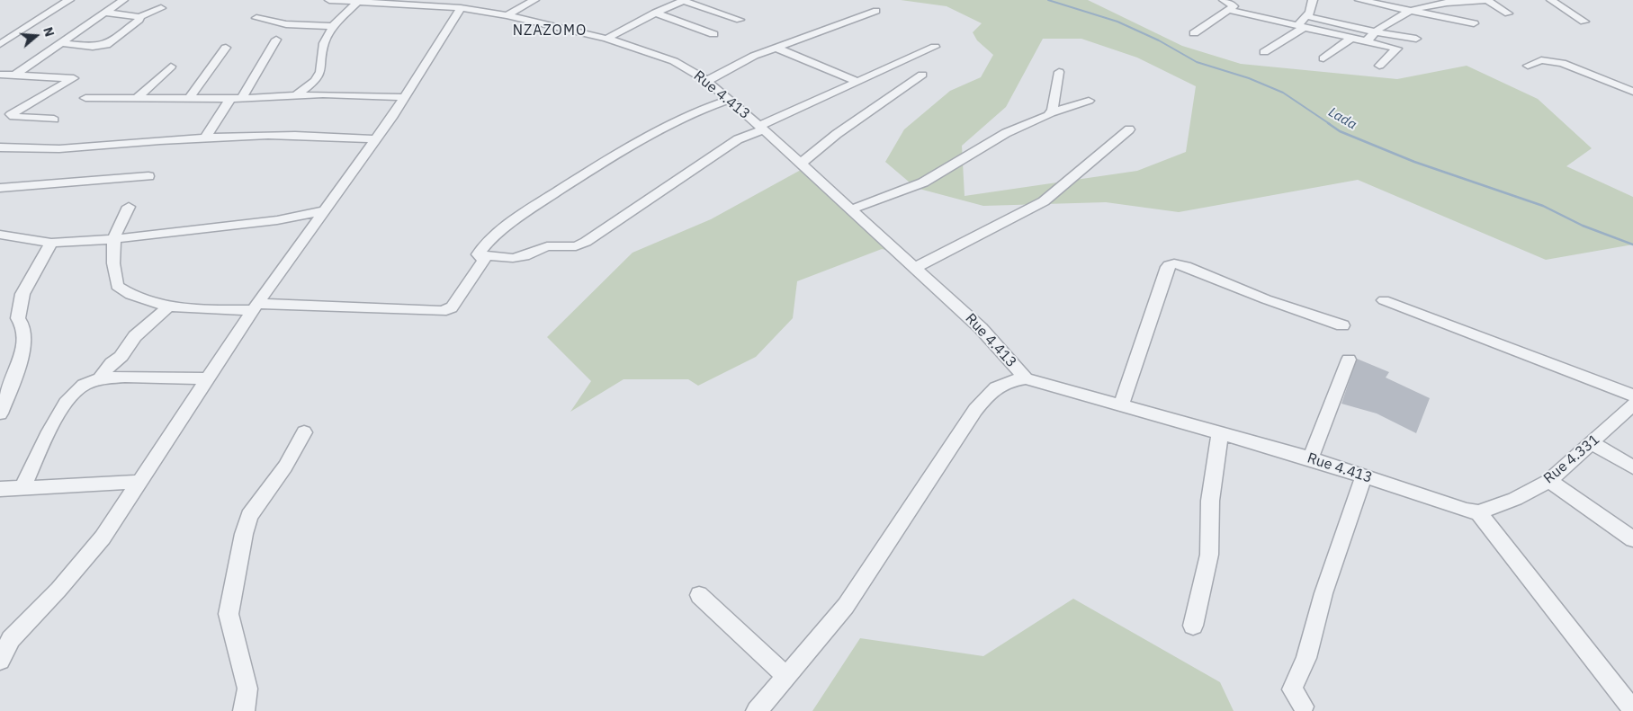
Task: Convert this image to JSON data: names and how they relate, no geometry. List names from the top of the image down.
{
  "streets": {
    "street": ["Rue 4.413", "Rue 4.331"]
  },
  "crossings": [
    ["Rue 4.413", "Rue 4.331"]
  ],
  "districts": ["NZAZOMO"],
  "water": ["Lada"],
  "north": "right"
}
